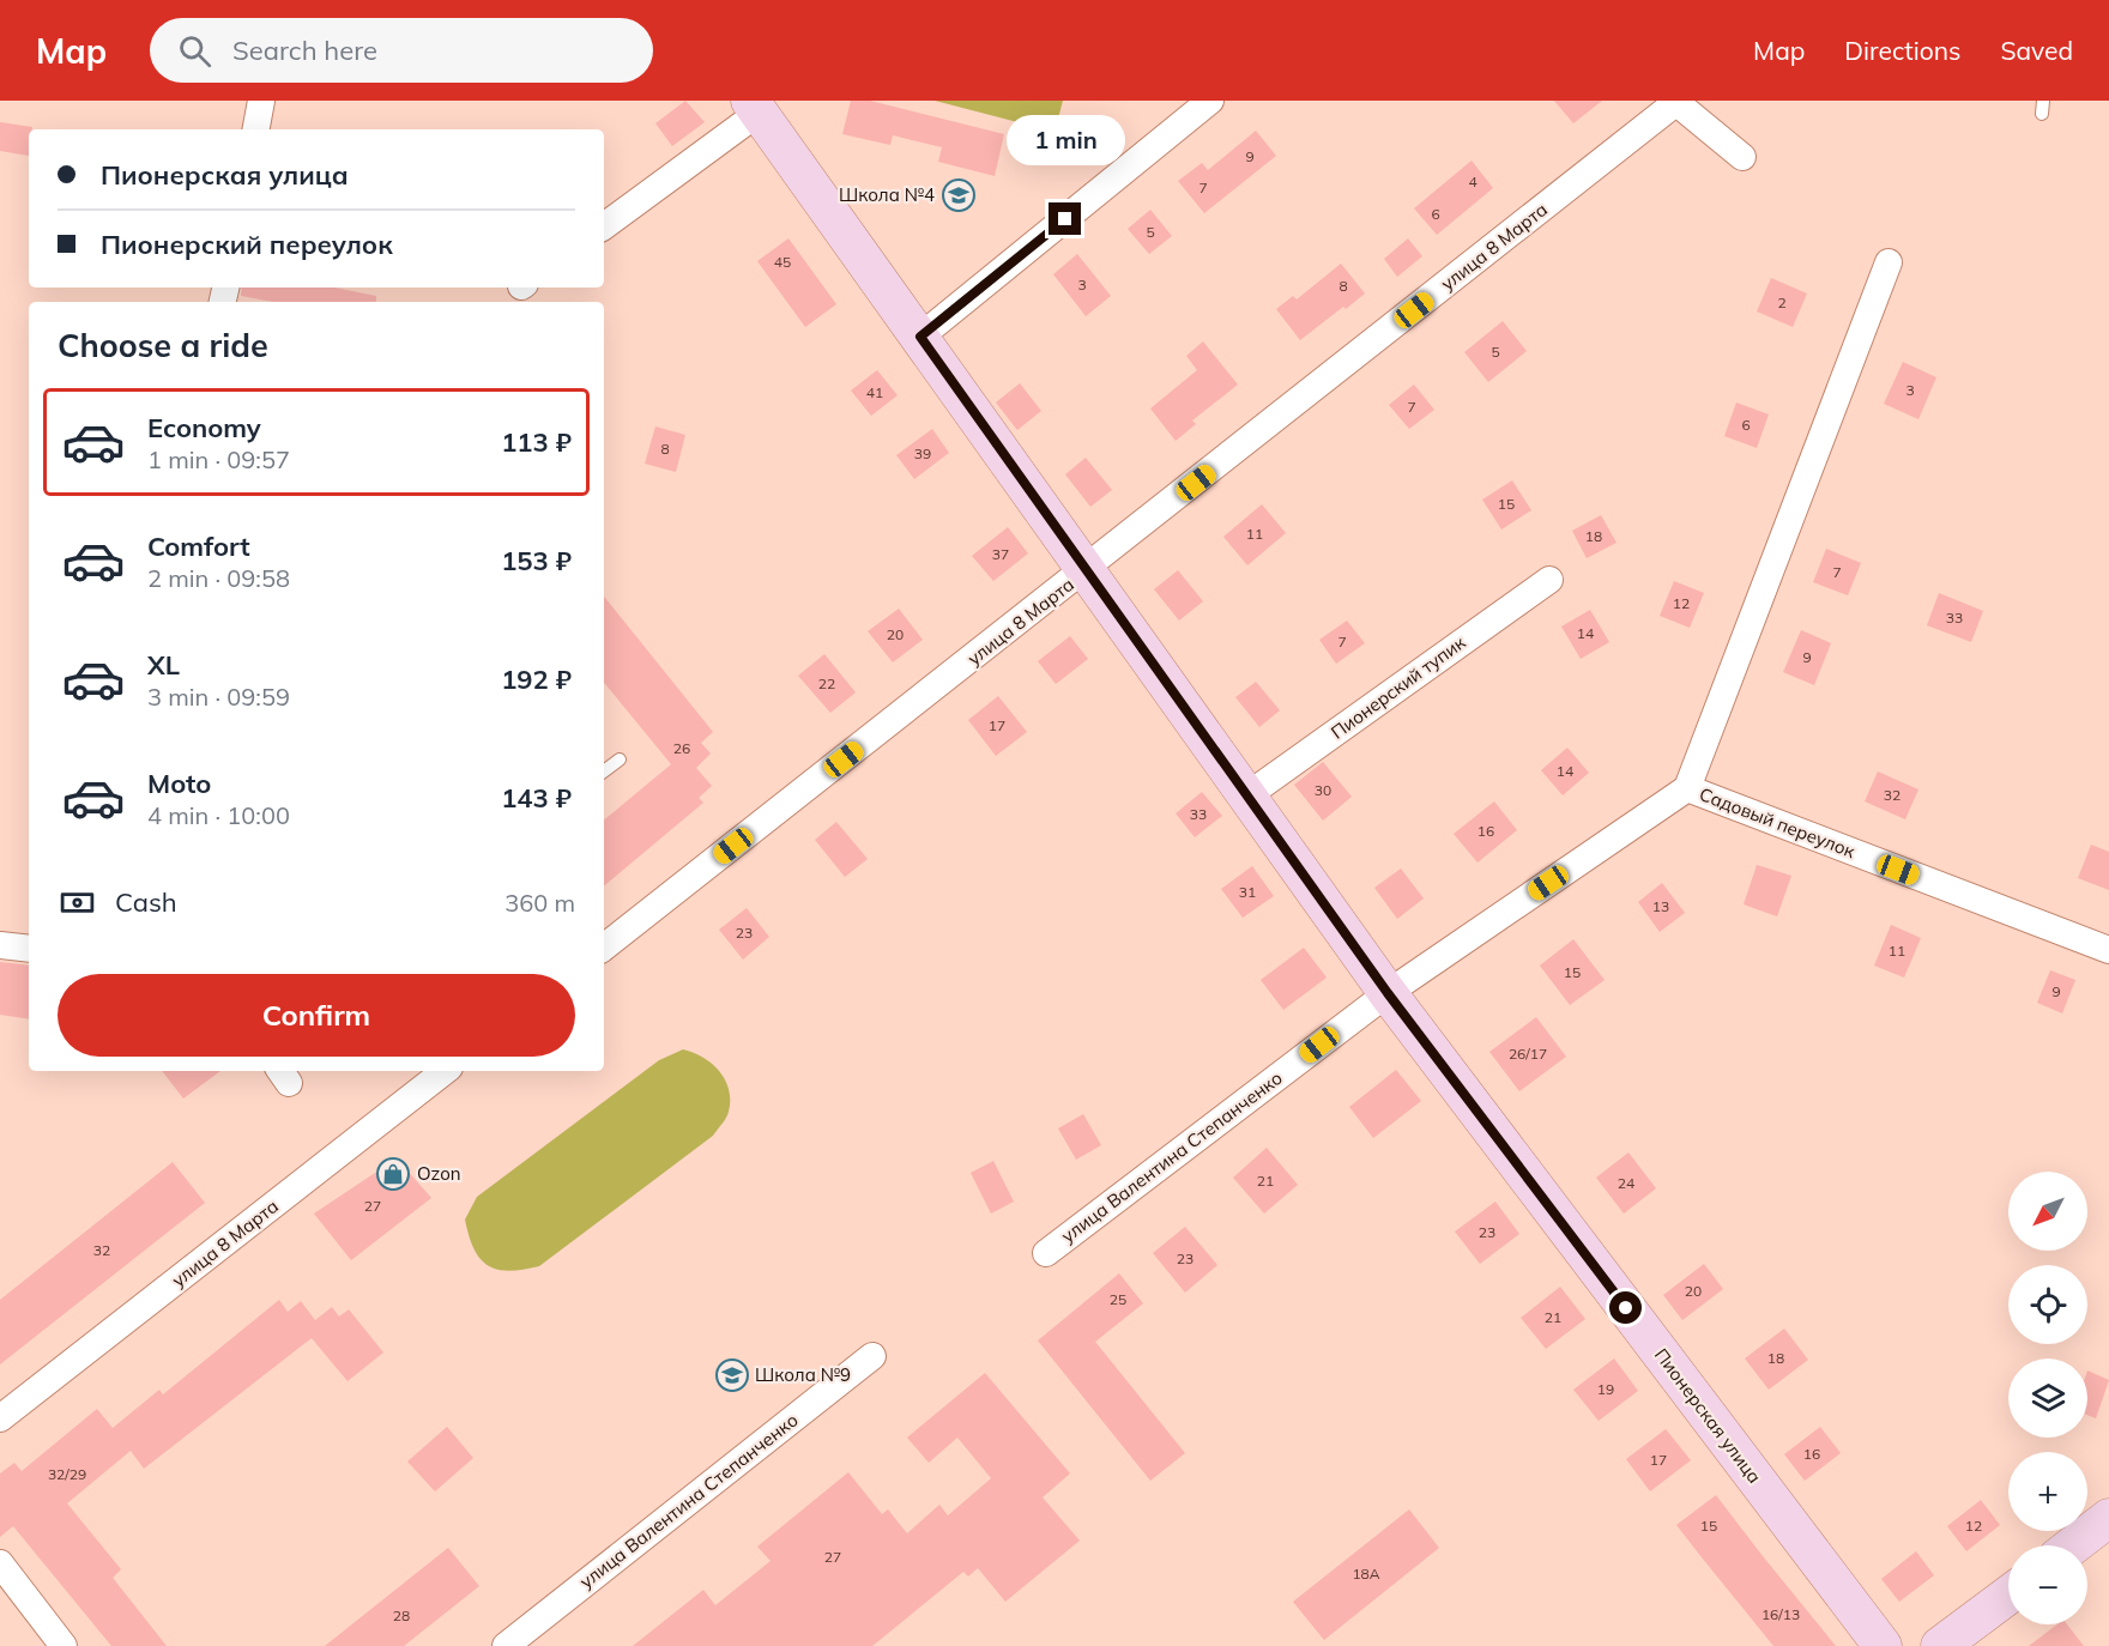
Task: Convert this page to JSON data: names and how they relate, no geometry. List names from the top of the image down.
{
  "streets": {
    "street": [
      "улица 8 Марта",
      "Пионерский тупик",
      "Садовый переулок",
      "улица Валентина Степанченко",
      "Пионерская улица"
    ]
  },
  "crossings": [
    ["улица 8 Марта", "Пионерская улица"],
    ["Пионерский тупик", "Пионерская улица"],
    ["Садовый переулок", "улица Валентина Степанченко"],
    ["улица Валентина Степанченко", "Пионерская улица"]
  ],
  "places": {
    "school or university": ["Школа №4", "Школа №9"],
    "shop": ["Ozon"]
  },
  "house_numbers": [
    "9",
    "4",
    "7",
    "6",
    "5",
    "45",
    "3",
    "8",
    "2",
    "5",
    "3",
    "41",
    "7",
    "6",
    "8",
    "39",
    "15",
    "11",
    "18",
    "37",
    "7",
    "12",
    "33",
    "14",
    "20",
    "7",
    "9",
    "22",
    "17",
    "26",
    "14",
    "30",
    "32",
    "33",
    "16",
    "31",
    "13",
    "23",
    "11",
    "15",
    "9",
    "26/17",
    "21",
    "24",
    "27",
    "23",
    "32",
    "23",
    "20",
    "25",
    "21",
    "18",
    "19",
    "16",
    "17",
    "32/29",
    "15",
    "12",
    "27",
    "18А",
    "16/13",
    "28"
  ],
  "north": "bottom left",
  "page": {
    "header": "Map",
    "search": "Search here",
    "nav": ["Map", "Directions", "Saved"],
    "bubble": "1 min",
    "banner": ["Пионерская улица", "Пионерский переулок"],
    "heading": "Choose a ride",
    "list": [
      {
        "name": "Economy",
        "note": "1 min · 09:57",
        "value": "113 ₽"
      },
      {
        "name": "Comfort",
        "note": "2 min · 09:58",
        "value": "153 ₽"
      },
      {
        "name": "XL",
        "note": "3 min · 09:59",
        "value": "192 ₽"
      },
      {
        "name": "Moto",
        "note": "4 min · 10:00",
        "value": "143 ₽"
      }
    ],
    "pay": ["Cash", "360 m"],
    "buttons": "Confirm",
    "map_buttons": ["+", "−"]
  }
}
